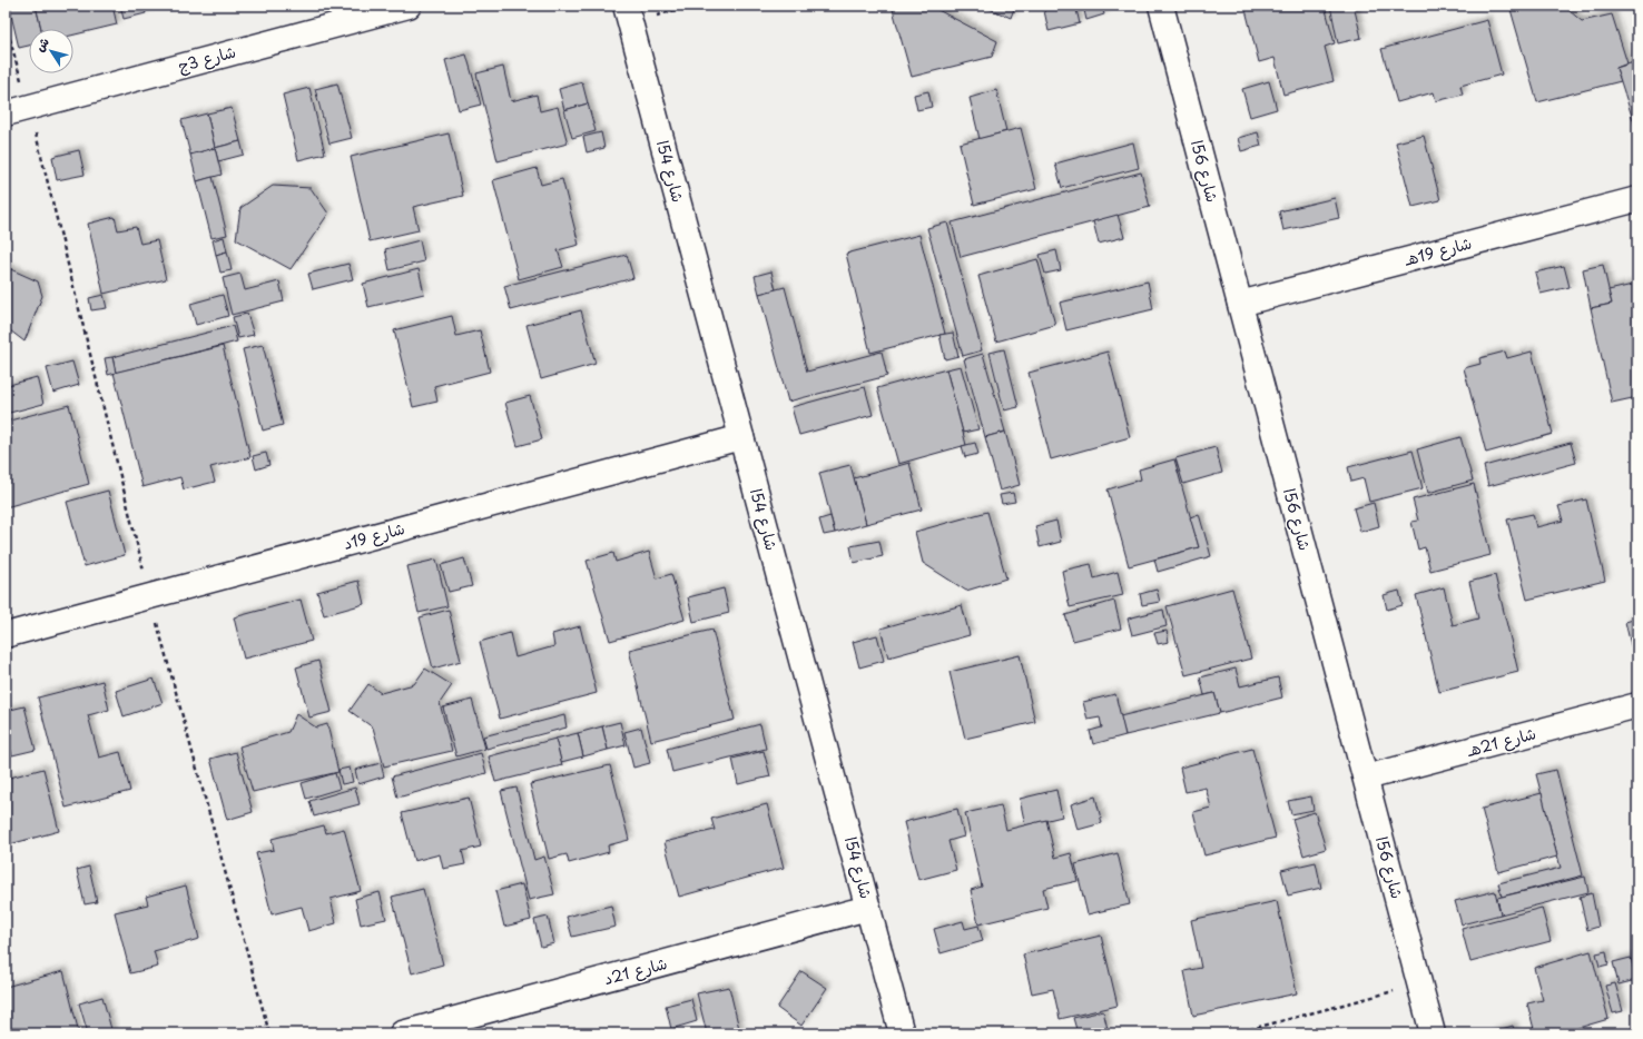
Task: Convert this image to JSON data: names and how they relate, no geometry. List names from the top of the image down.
{
  "streets": {
    "street": [
      "شارع 3ج",
      "شارع 54ا",
      "شارع 56ا",
      "شارع 19هـ",
      "شارع 19د",
      "شارع 21هـ",
      "شارع 21د"
    ]
  },
  "crossings": [
    ["شارع 54ا", "شارع 19د"],
    ["شارع 54ا", "شارع 21د"],
    ["شارع 56ا", "شارع 19هـ"],
    ["شارع 56ا", "شارع 21هـ"]
  ],
  "north": "top left"
}
